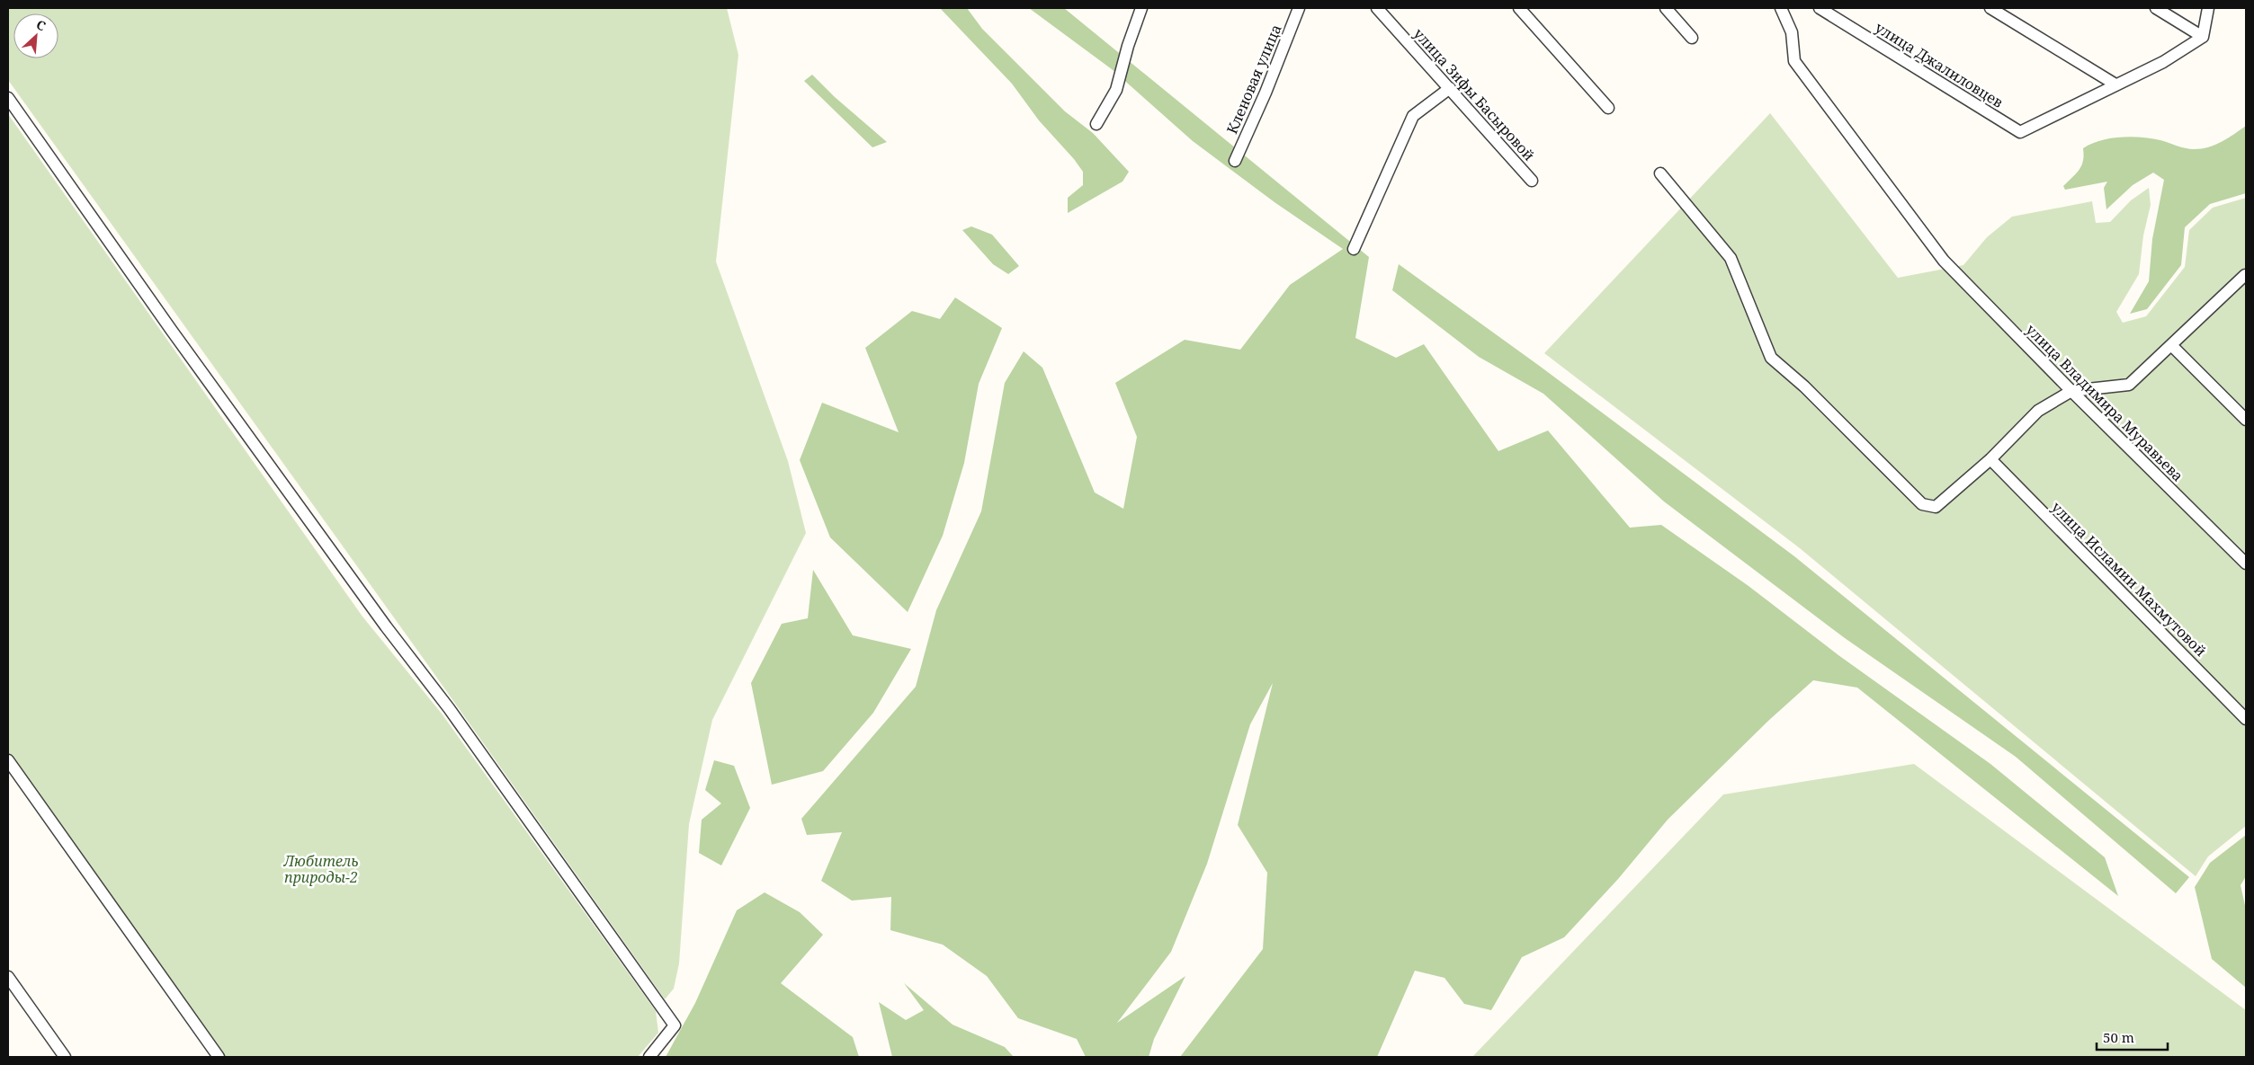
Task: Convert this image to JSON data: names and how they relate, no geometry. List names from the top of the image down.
{
  "streets": {
    "street": [
      "улица Джалиловцев",
      "Кленовая улица",
      "улица Зифы Басыровой",
      "улица Владимира Муравьева",
      "улица Исламии Махмутовой"
    ]
  },
  "parks": ["Любитель природы-2"],
  "scale_bar": "50 m",
  "north": "top right"
}
